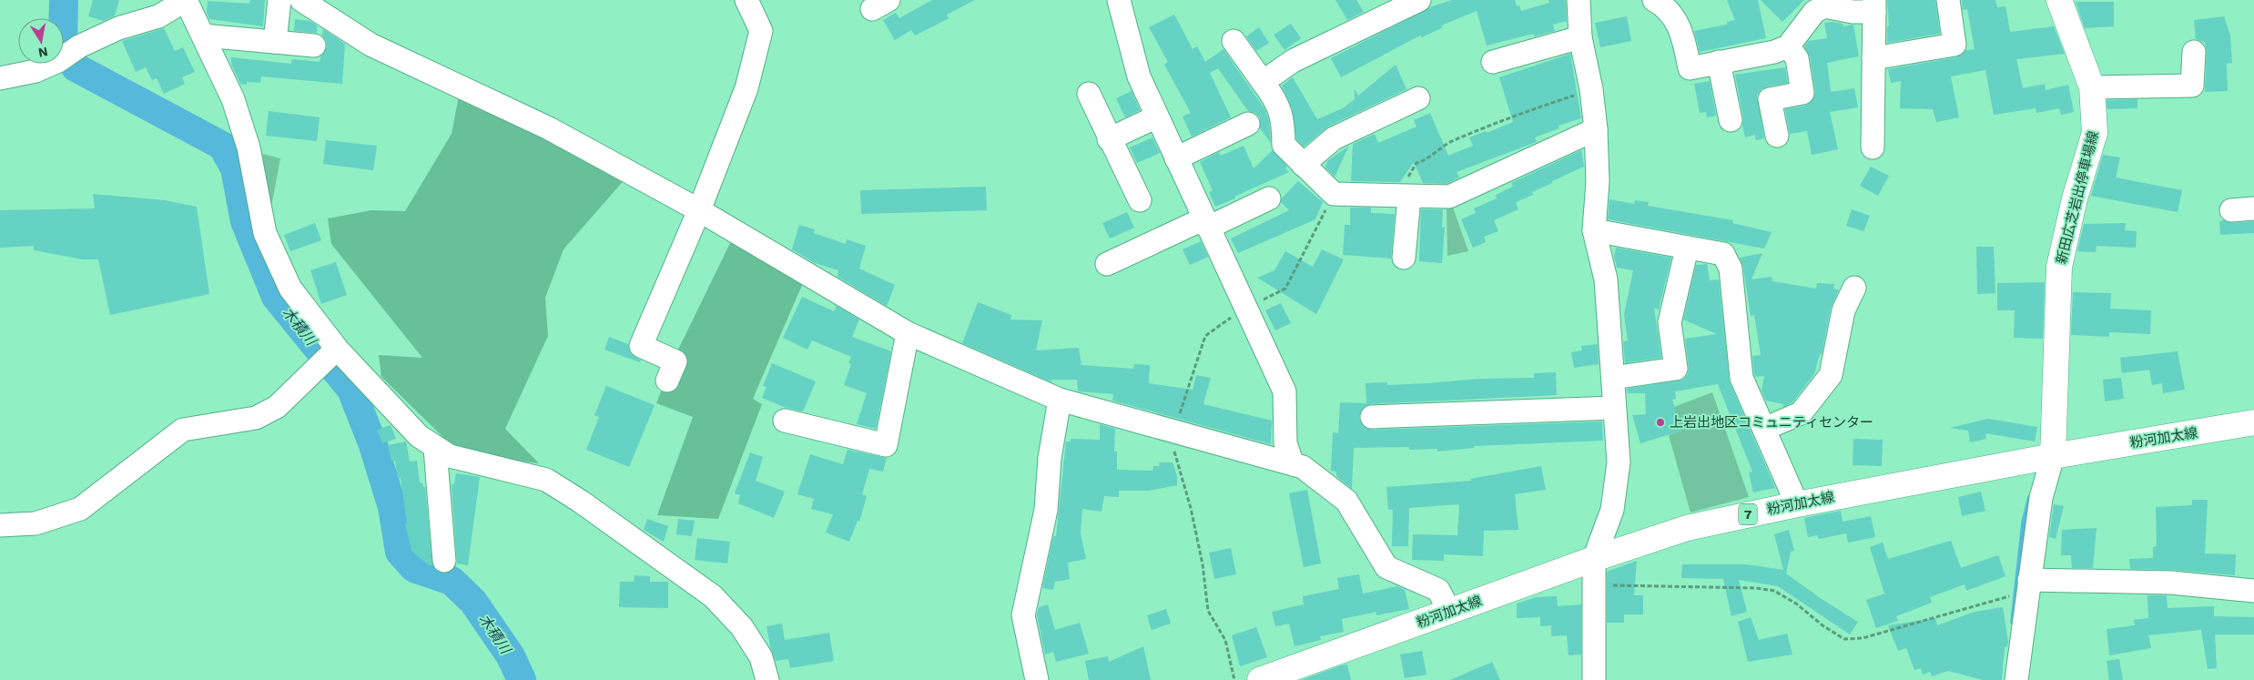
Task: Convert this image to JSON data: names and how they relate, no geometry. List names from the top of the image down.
{
  "streets": {
    "main road": ["新田広芝岩出停車場線", "粉河加太線", "7"]
  },
  "crossings": [
    ["新田広芝岩出停車場線", "粉河加太線"]
  ],
  "water": ["木積川"],
  "places": ["上岩出地区コミュニティセンター"],
  "north": "bottom"
}
